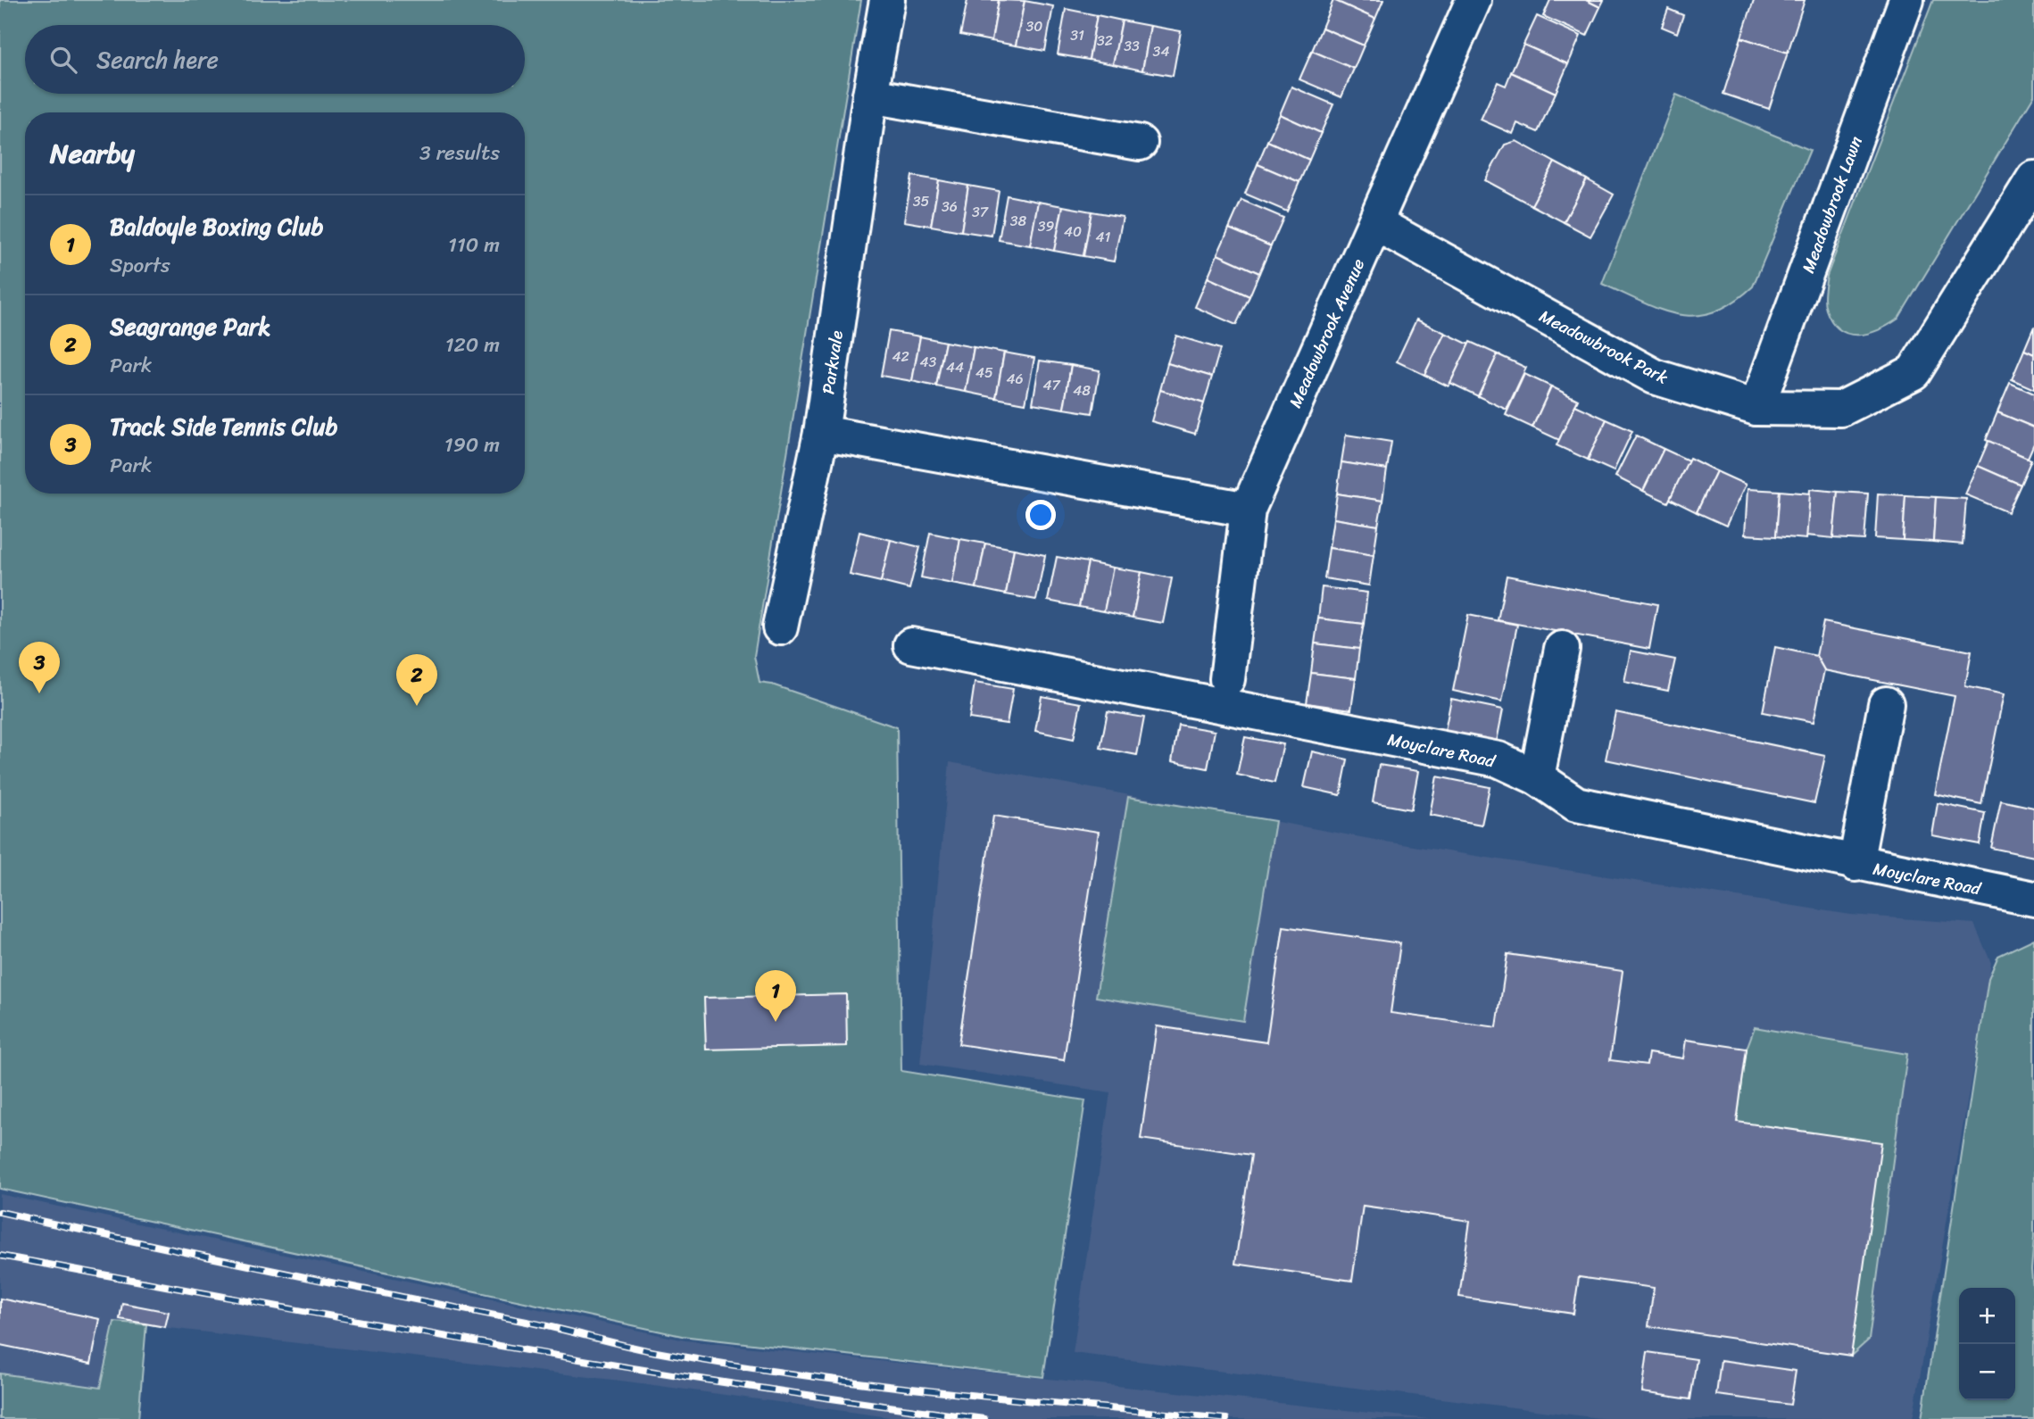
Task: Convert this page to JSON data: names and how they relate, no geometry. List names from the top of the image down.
{
  "streets": {
    "street": [
      "Meadowbrook Lawn",
      "Meadowbrook Avenue",
      "Meadowbrook Park",
      "Parkvale",
      "Moyclare Road"
    ]
  },
  "crossings": [
    ["Meadowbrook Lawn", "Meadowbrook Park"],
    ["Meadowbrook Avenue", "Meadowbrook Park"]
  ],
  "house_numbers": [
    "30",
    "31",
    "32",
    "33",
    "34",
    "35",
    "36",
    "37",
    "38",
    "39",
    "40",
    "41",
    "42",
    "43",
    "44",
    "45",
    "46",
    "47",
    "48"
  ],
  "page": {
    "search": "Search here",
    "heading": ["Nearby", "3 results"],
    "list": [
      {
        "mark": "1",
        "name": "Baldoyle Boxing Club",
        "note": "Sports",
        "value": "110 m"
      },
      {
        "mark": "2",
        "name": "Seagrange Park",
        "note": "Park",
        "value": "120 m"
      },
      {
        "mark": "3",
        "name": "Track Side Tennis Club",
        "note": "Park",
        "value": "190 m"
      }
    ],
    "pins": ["3", "2", "1"],
    "map_buttons": ["+", "−"]
  }
}
